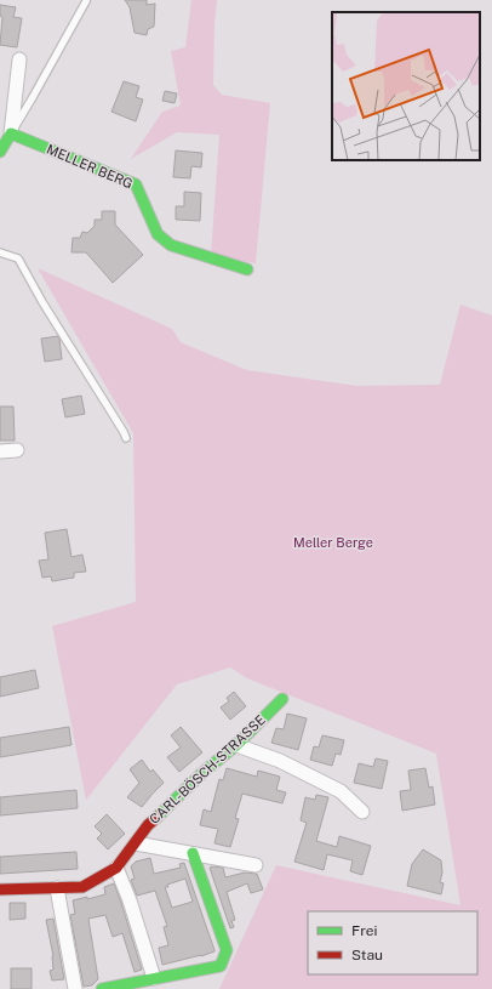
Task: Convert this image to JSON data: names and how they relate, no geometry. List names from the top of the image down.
{
  "streets": {
    "street": ["MELLER BERG", "CARL-BÖSCH-STRASSE"]
  },
  "parks": ["Meller Berge"],
  "legend": ["Frei", "Stau"]
}
